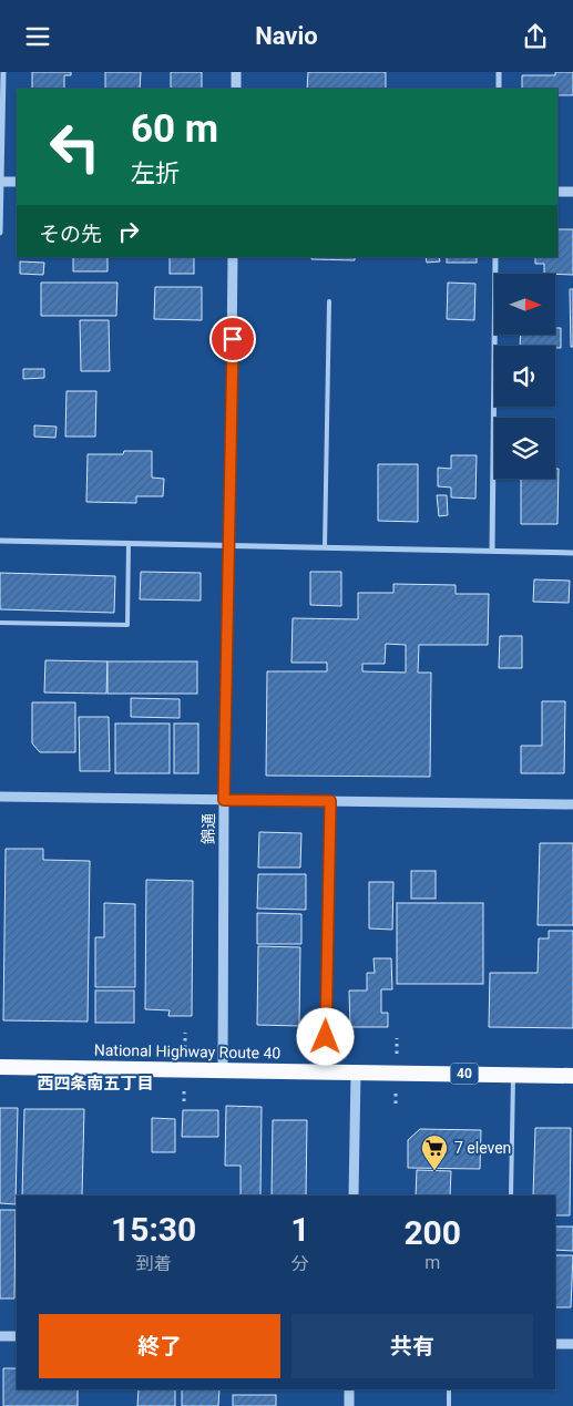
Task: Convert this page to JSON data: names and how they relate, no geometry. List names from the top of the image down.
{
  "streets": {
    "highway": ["National Highway Route 40", "40"],
    "street": ["錦通"]
  },
  "crossings": [
    ["錦通", "National Highway Route 40"]
  ],
  "districts": ["西四条南五丁目"],
  "places": {
    "supermarket": ["7 eleven"]
  },
  "north": "right",
  "page": {
    "header": "Navio",
    "turn": ["60 m", "左折"],
    "then": "その先",
    "eta": [
      "15:30",
      "到着",
      "1",
      "分",
      "200",
      "m"
    ],
    "buttons": ["終了", "共有"]
  }
}
